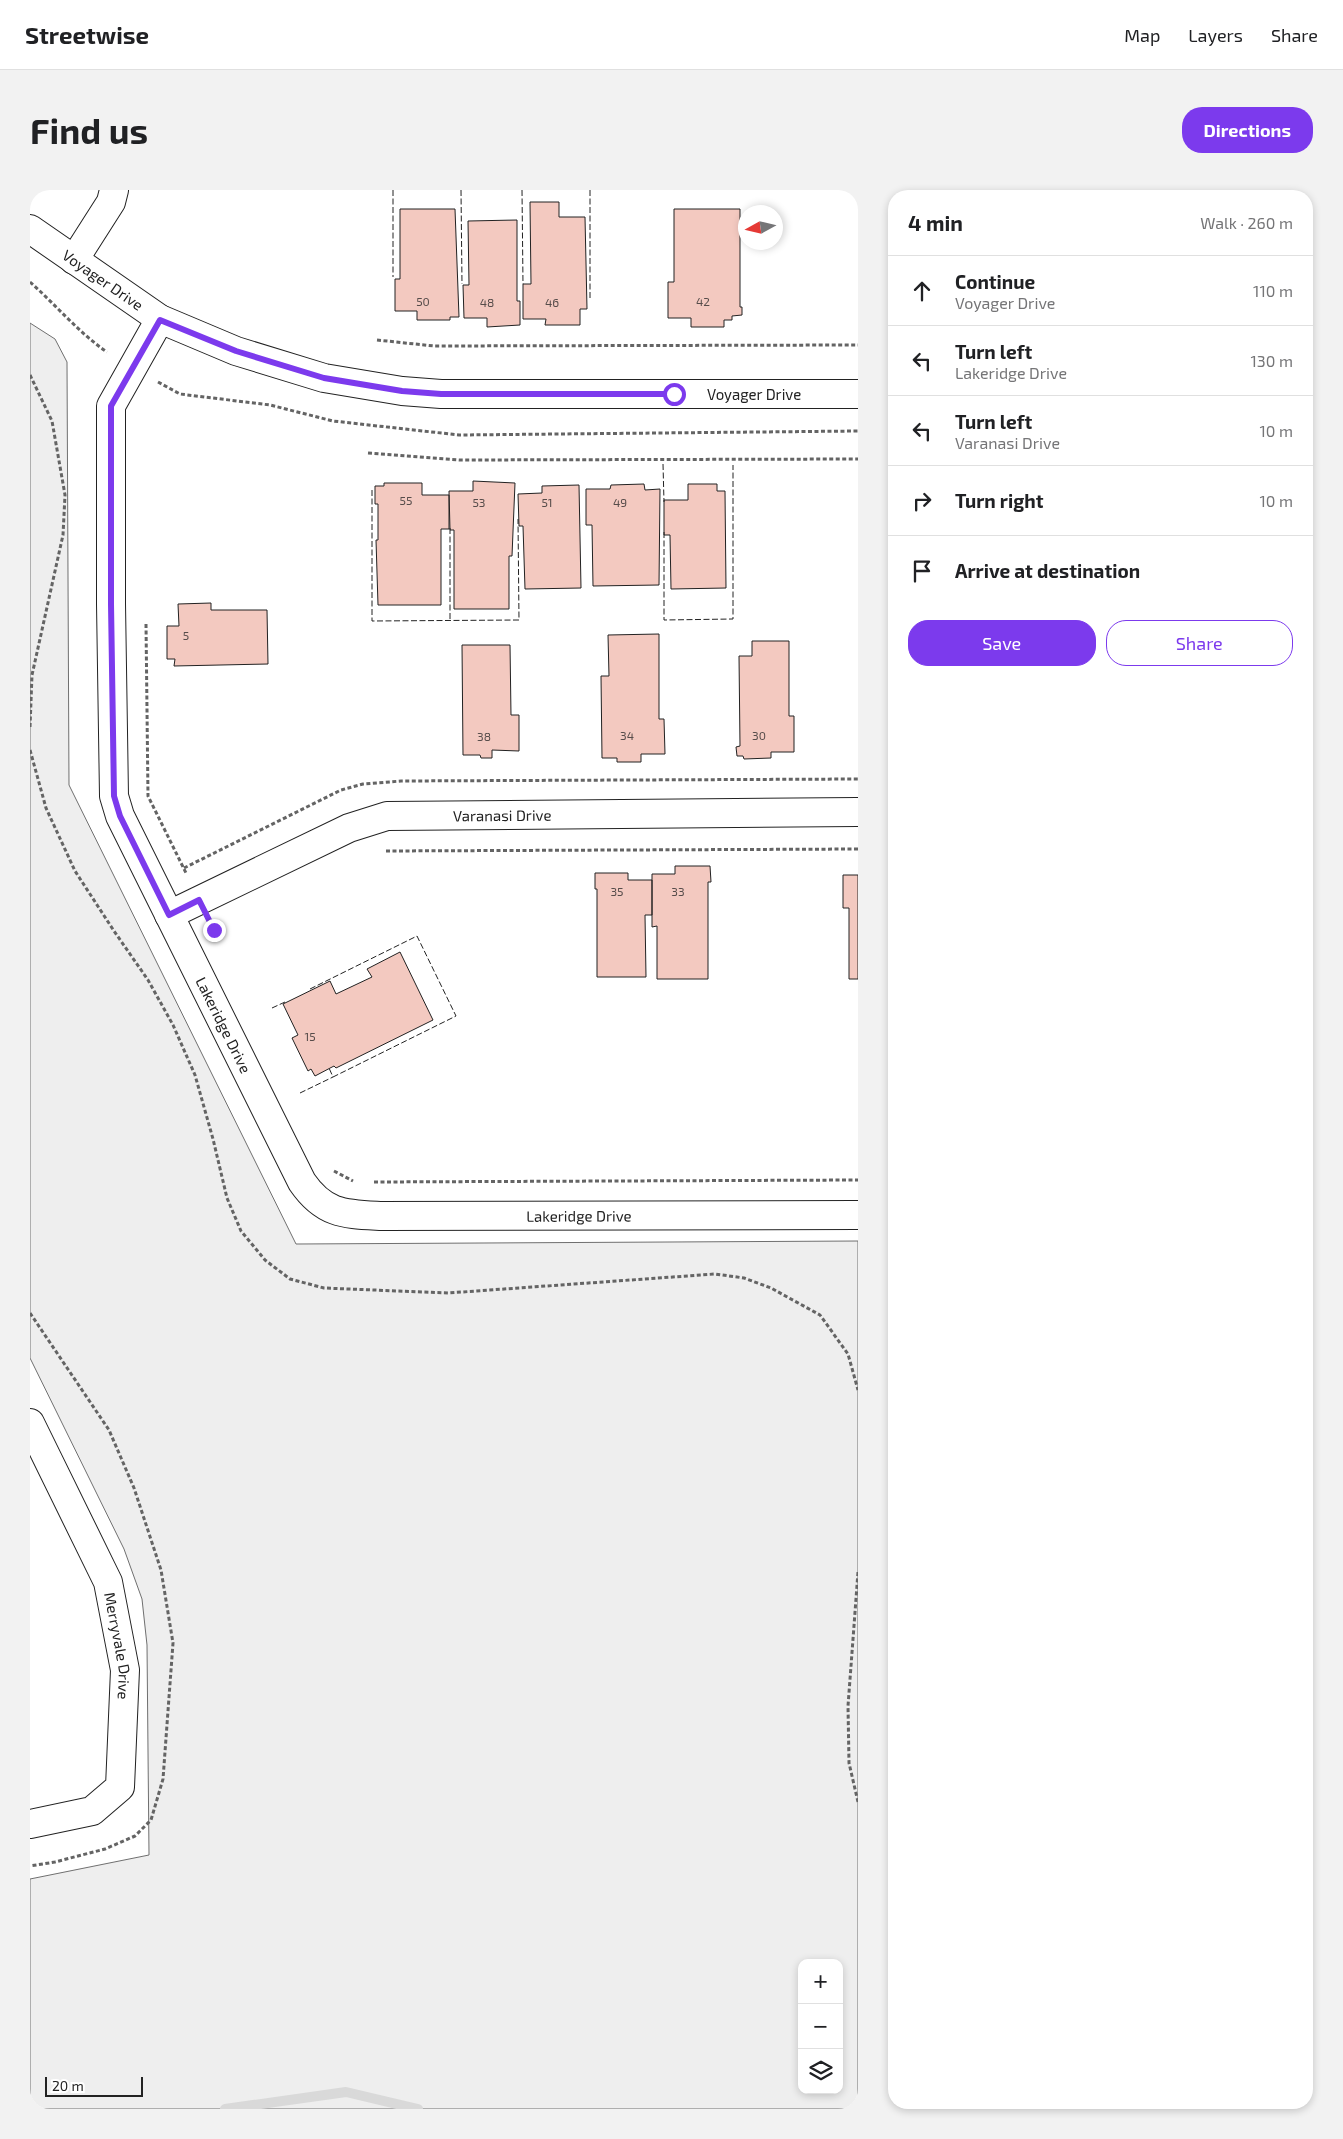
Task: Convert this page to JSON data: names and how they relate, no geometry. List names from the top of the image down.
{
  "streets": {
    "street": [
      "Voyager Drive",
      "Varanasi Drive",
      "Lakeridge Drive",
      "Merryvale Drive"
    ]
  },
  "crossings": [
    ["Voyager Drive", "Lakeridge Drive"],
    ["Varanasi Drive", "Lakeridge Drive"]
  ],
  "house_numbers": [
    "50",
    "42",
    "48",
    "46",
    "55",
    "53",
    "51",
    "49",
    "5",
    "34",
    "30",
    "38",
    "35",
    "33",
    "15"
  ],
  "scale_bar": "20 m",
  "north": "left",
  "page": {
    "header": "Streetwise",
    "nav": ["Map", "Layers", "Share"],
    "buttons": [
      "Directions",
      ["Save", "Share"]
    ],
    "title": "Find us",
    "heading": ["4 min", "Walk · 260 m"],
    "list": [
      ["Continue", "Voyager Drive", "110 m"],
      ["Turn left", "Lakeridge Drive", "130 m"],
      ["Turn left", "Varanasi Drive", "10 m"],
      ["Turn right", "10 m"],
      "Arrive at destination"
    ],
    "map_buttons": ["+", "−"],
    "scale": "20 m"
  }
}
